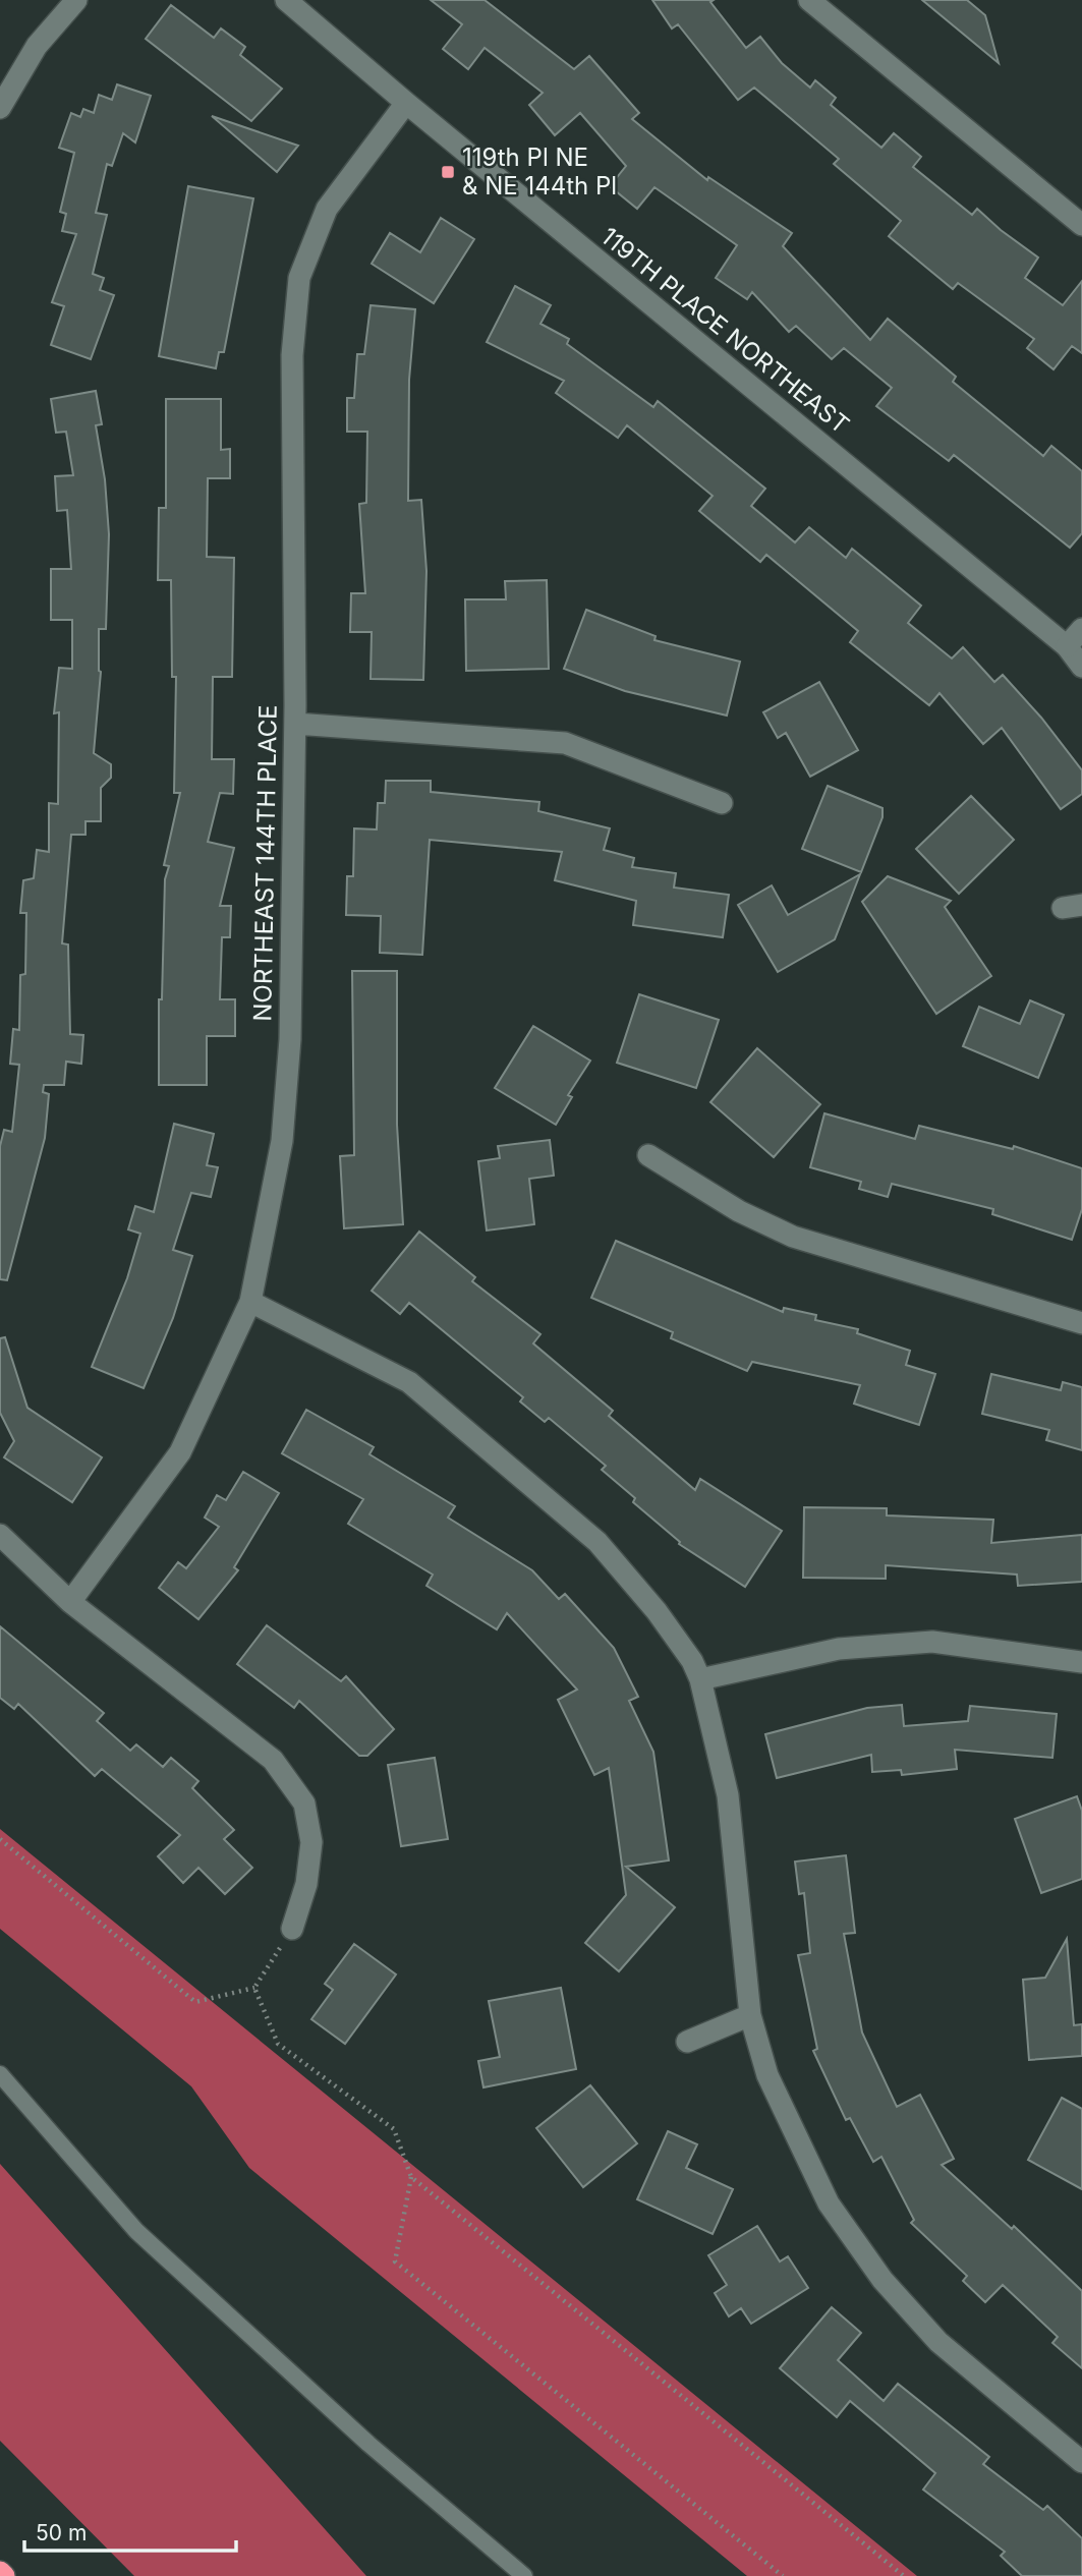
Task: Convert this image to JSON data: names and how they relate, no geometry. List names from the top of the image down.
{
  "streets": {
    "street": ["119TH PLACE NORTHEAST", "NORTHEAST 144TH PLACE"]
  },
  "crossings": [
    ["119TH PLACE NORTHEAST", "NORTHEAST 144TH PLACE"]
  ],
  "places": {
    "transit": ["119th Pl NE & NE 144th Pl"]
  },
  "scale_bar": "50 m"
}
